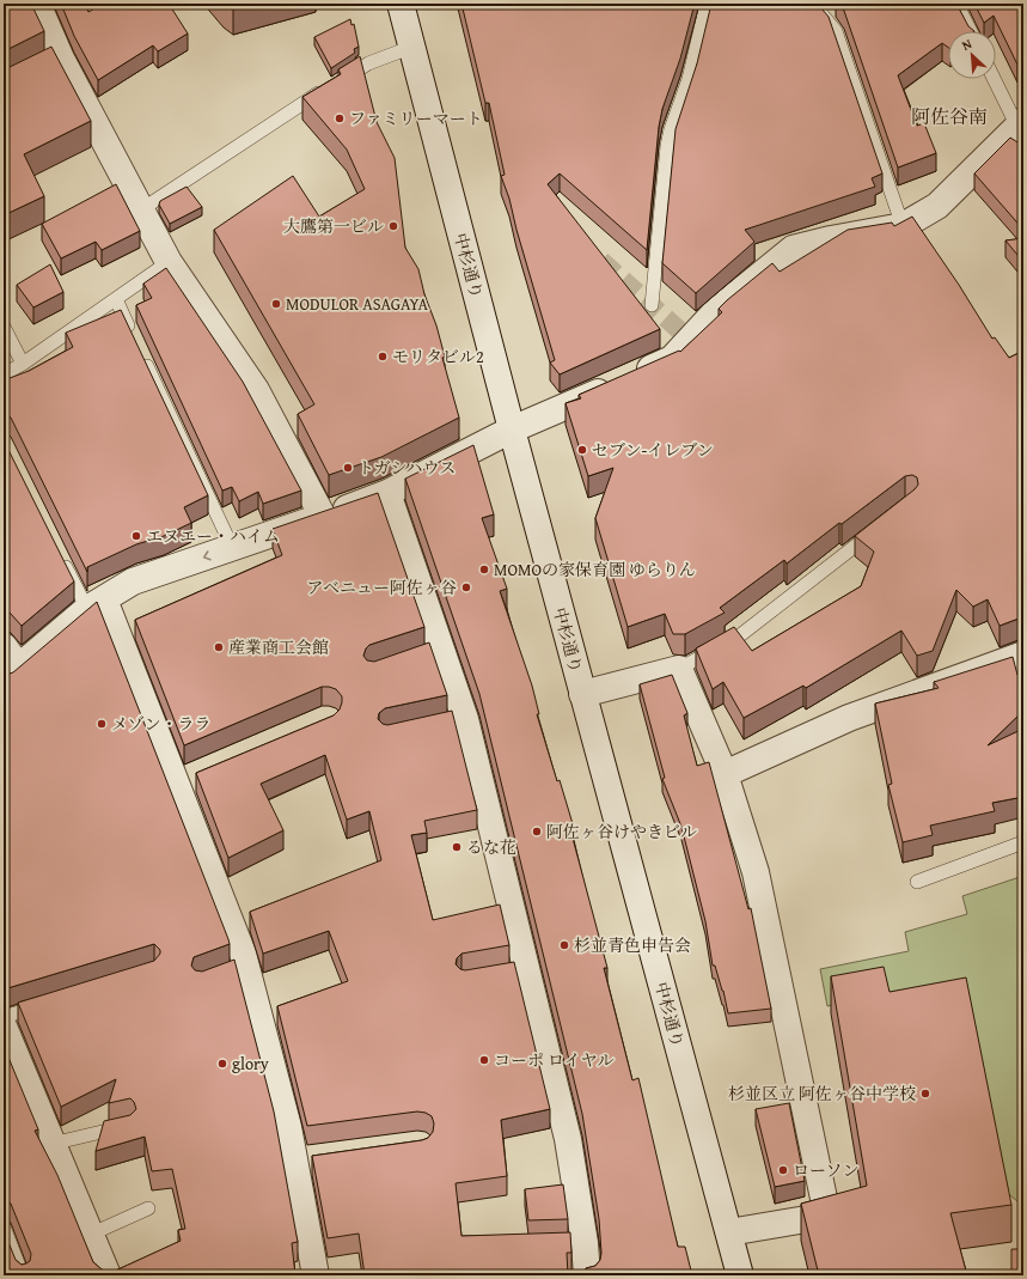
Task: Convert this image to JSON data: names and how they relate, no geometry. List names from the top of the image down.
{
  "streets": {
    "street": ["中杉通り"]
  },
  "districts": ["阿佐谷南"],
  "places": [
    "ファミリーマート",
    "大鷹第一ビル",
    "MODULOR ASAGAYA",
    "モリタビル2",
    "セブン-イレブン",
    "トガシハウス",
    "エヌエー・ハイム",
    "MOMOの家保育園 ゆらりん",
    "アベニュー阿佐ヶ谷",
    "産業商工会館",
    "メゾン・ララ",
    "阿佐ヶ谷けやきビル",
    "るな花",
    "杉並青色申告会",
    "コーポ ロイヤル",
    "glory",
    "杉並区立 阿佐ヶ谷中学校",
    "ローソン"
  ],
  "north": "top left"
}
